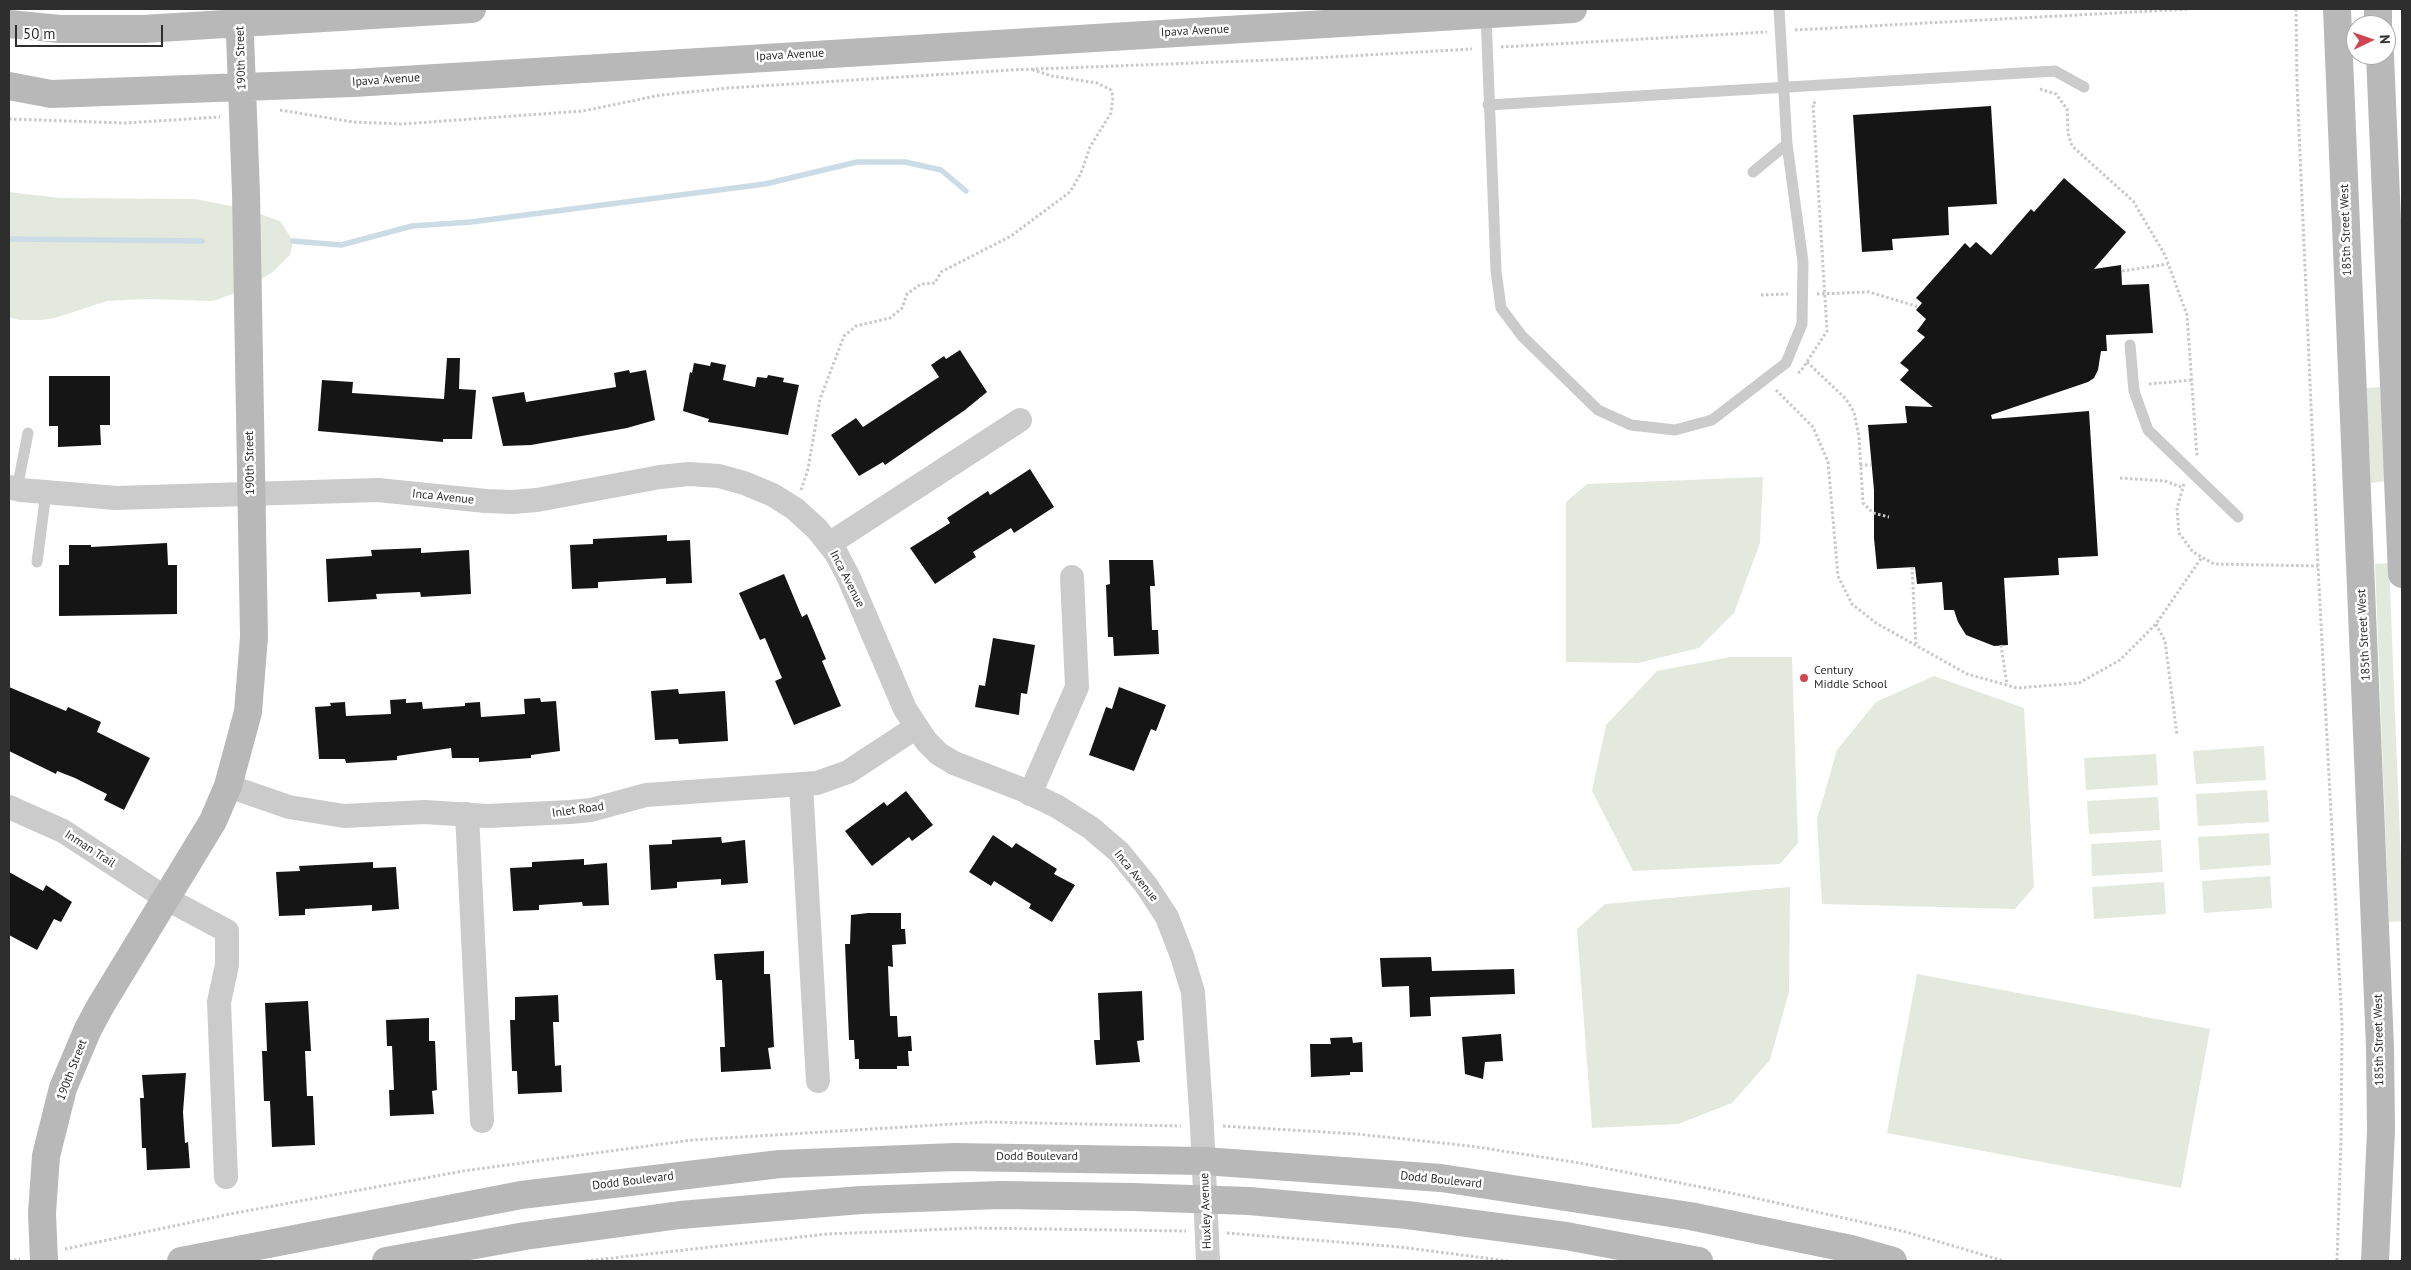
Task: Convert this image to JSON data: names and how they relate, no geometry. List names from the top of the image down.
{
  "streets": {
    "main road": [
      "Ipava Avenue",
      "190th Street",
      "185th Street West",
      "Dodd Boulevard"
    ],
    "street": [
      "Inca Avenue",
      "Inlet Road",
      "Inman Trail",
      "Huxley Avenue"
    ]
  },
  "crossings": [
    ["Ipava Avenue", "190th Street"],
    ["190th Street", "Inca Avenue"],
    ["190th Street", "Inlet Road"],
    ["190th Street", "Inman Trail"],
    ["Inca Avenue", "Inlet Road"],
    ["Inca Avenue", "Dodd Boulevard"],
    ["Inca Avenue", "Huxley Avenue"],
    ["Dodd Boulevard", "Huxley Avenue"]
  ],
  "places": ["Century Middle School"],
  "scale_bar": "50 m",
  "north": "right"
}
